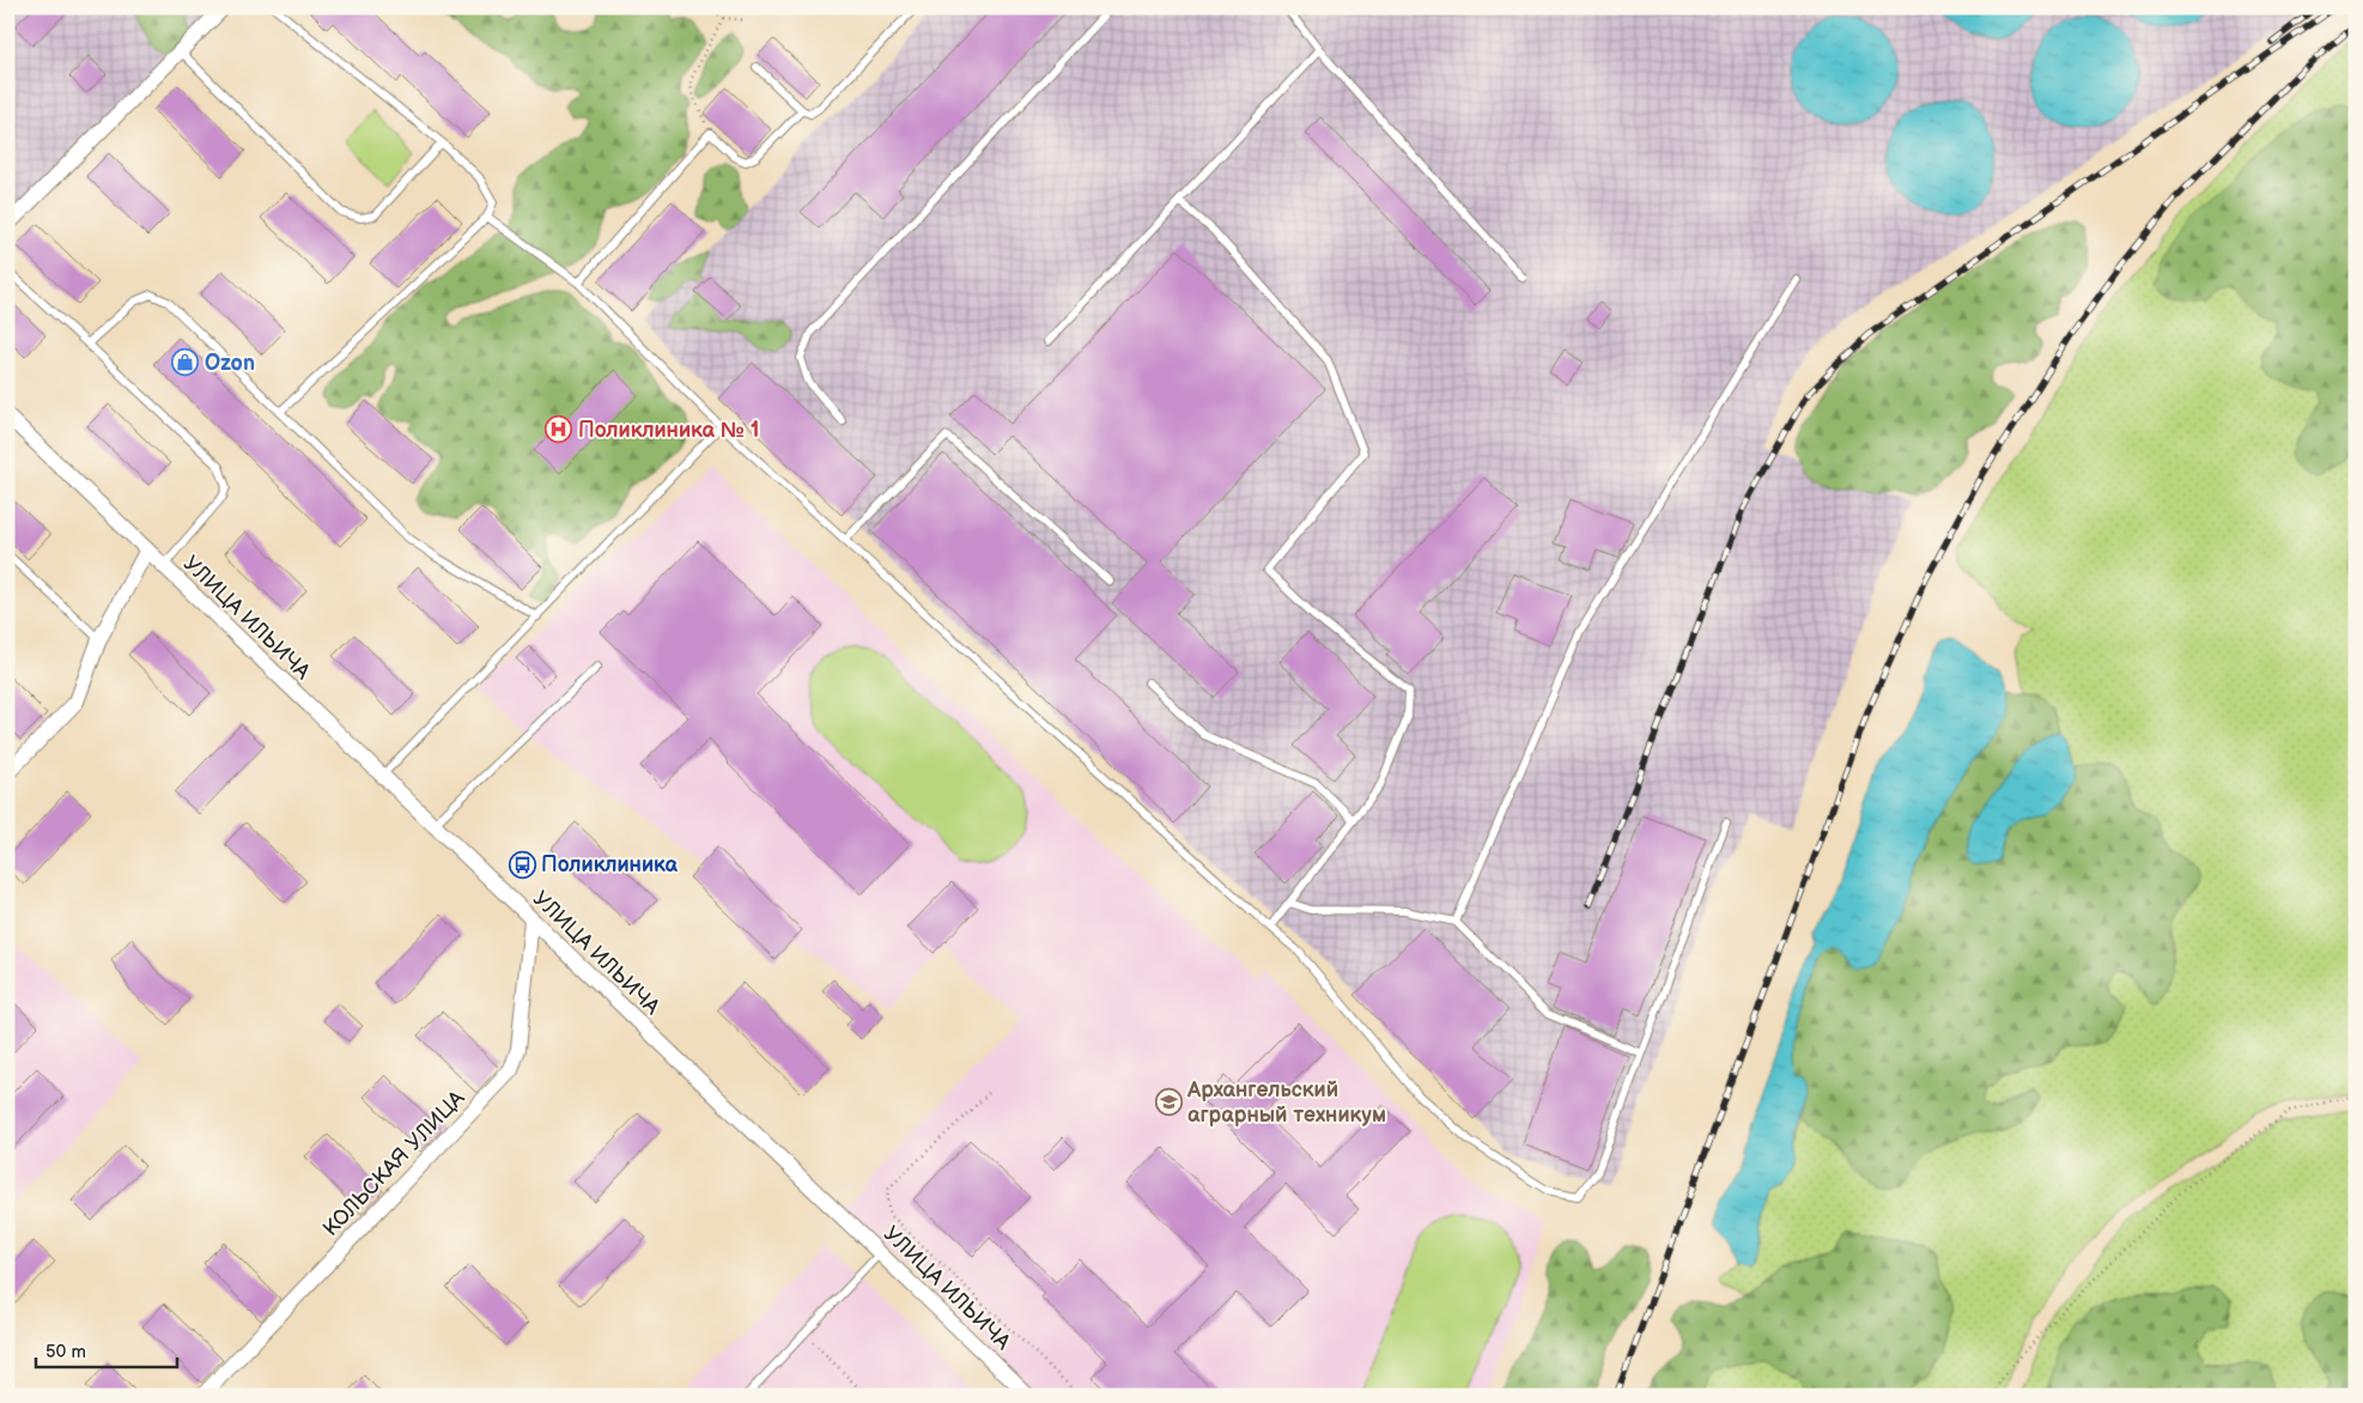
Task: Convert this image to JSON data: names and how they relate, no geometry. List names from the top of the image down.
{
  "streets": {
    "street": ["УЛИЦА ИЛЬИЧА", "КОЛЬСКАЯ УЛИЦА"]
  },
  "crossings": [
    ["УЛИЦА ИЛЬИЧА", "КОЛЬСКАЯ УЛИЦА"]
  ],
  "places": {
    "shop": ["Ozon"],
    "hospital": ["Поликлиника № 1"],
    "bus stop": ["Поликлиника"],
    "school or university": ["Архангельский аграрный техникум"]
  },
  "scale_bar": "50 m"
}
